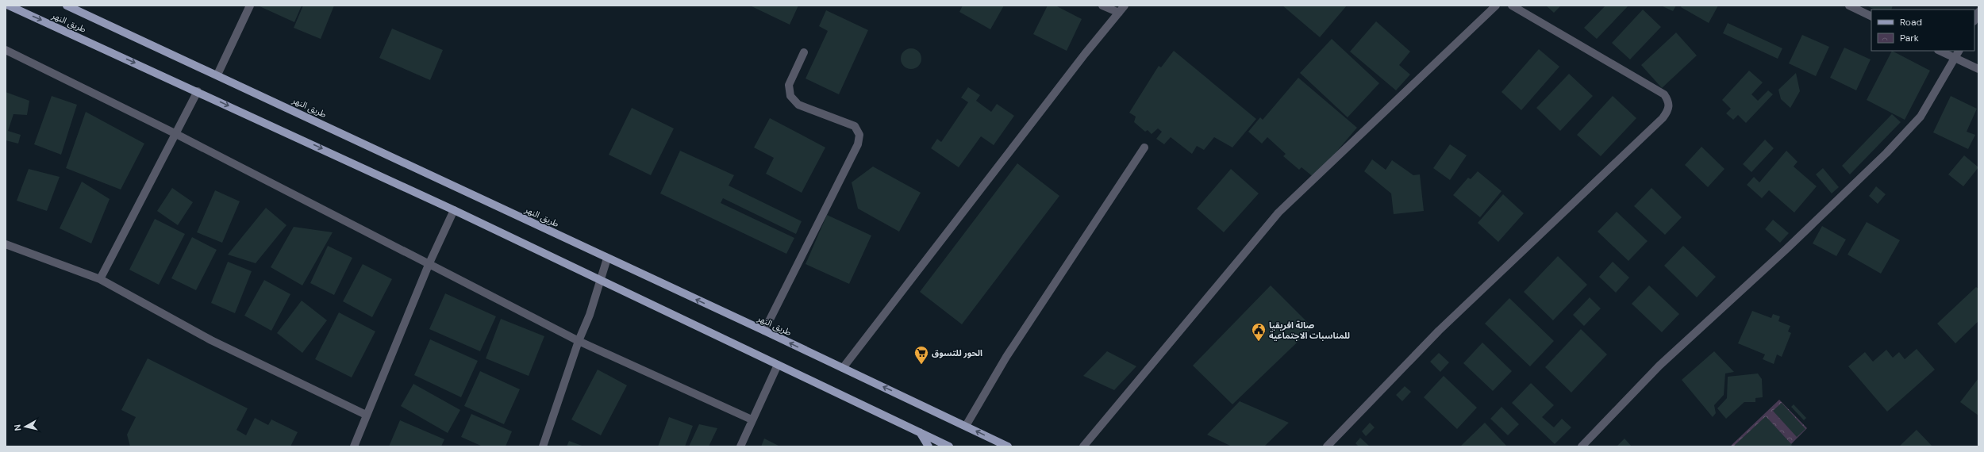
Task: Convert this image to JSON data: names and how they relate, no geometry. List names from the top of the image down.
{
  "streets": {
    "main road": ["طريق النهر"]
  },
  "places": {
    "public building": ["صالة افريقيا للمناسبات الاجتماعية"],
    "supermarket": ["الحور للتسوق"]
  },
  "legend": ["Road", "Park"],
  "north": "left"
}
